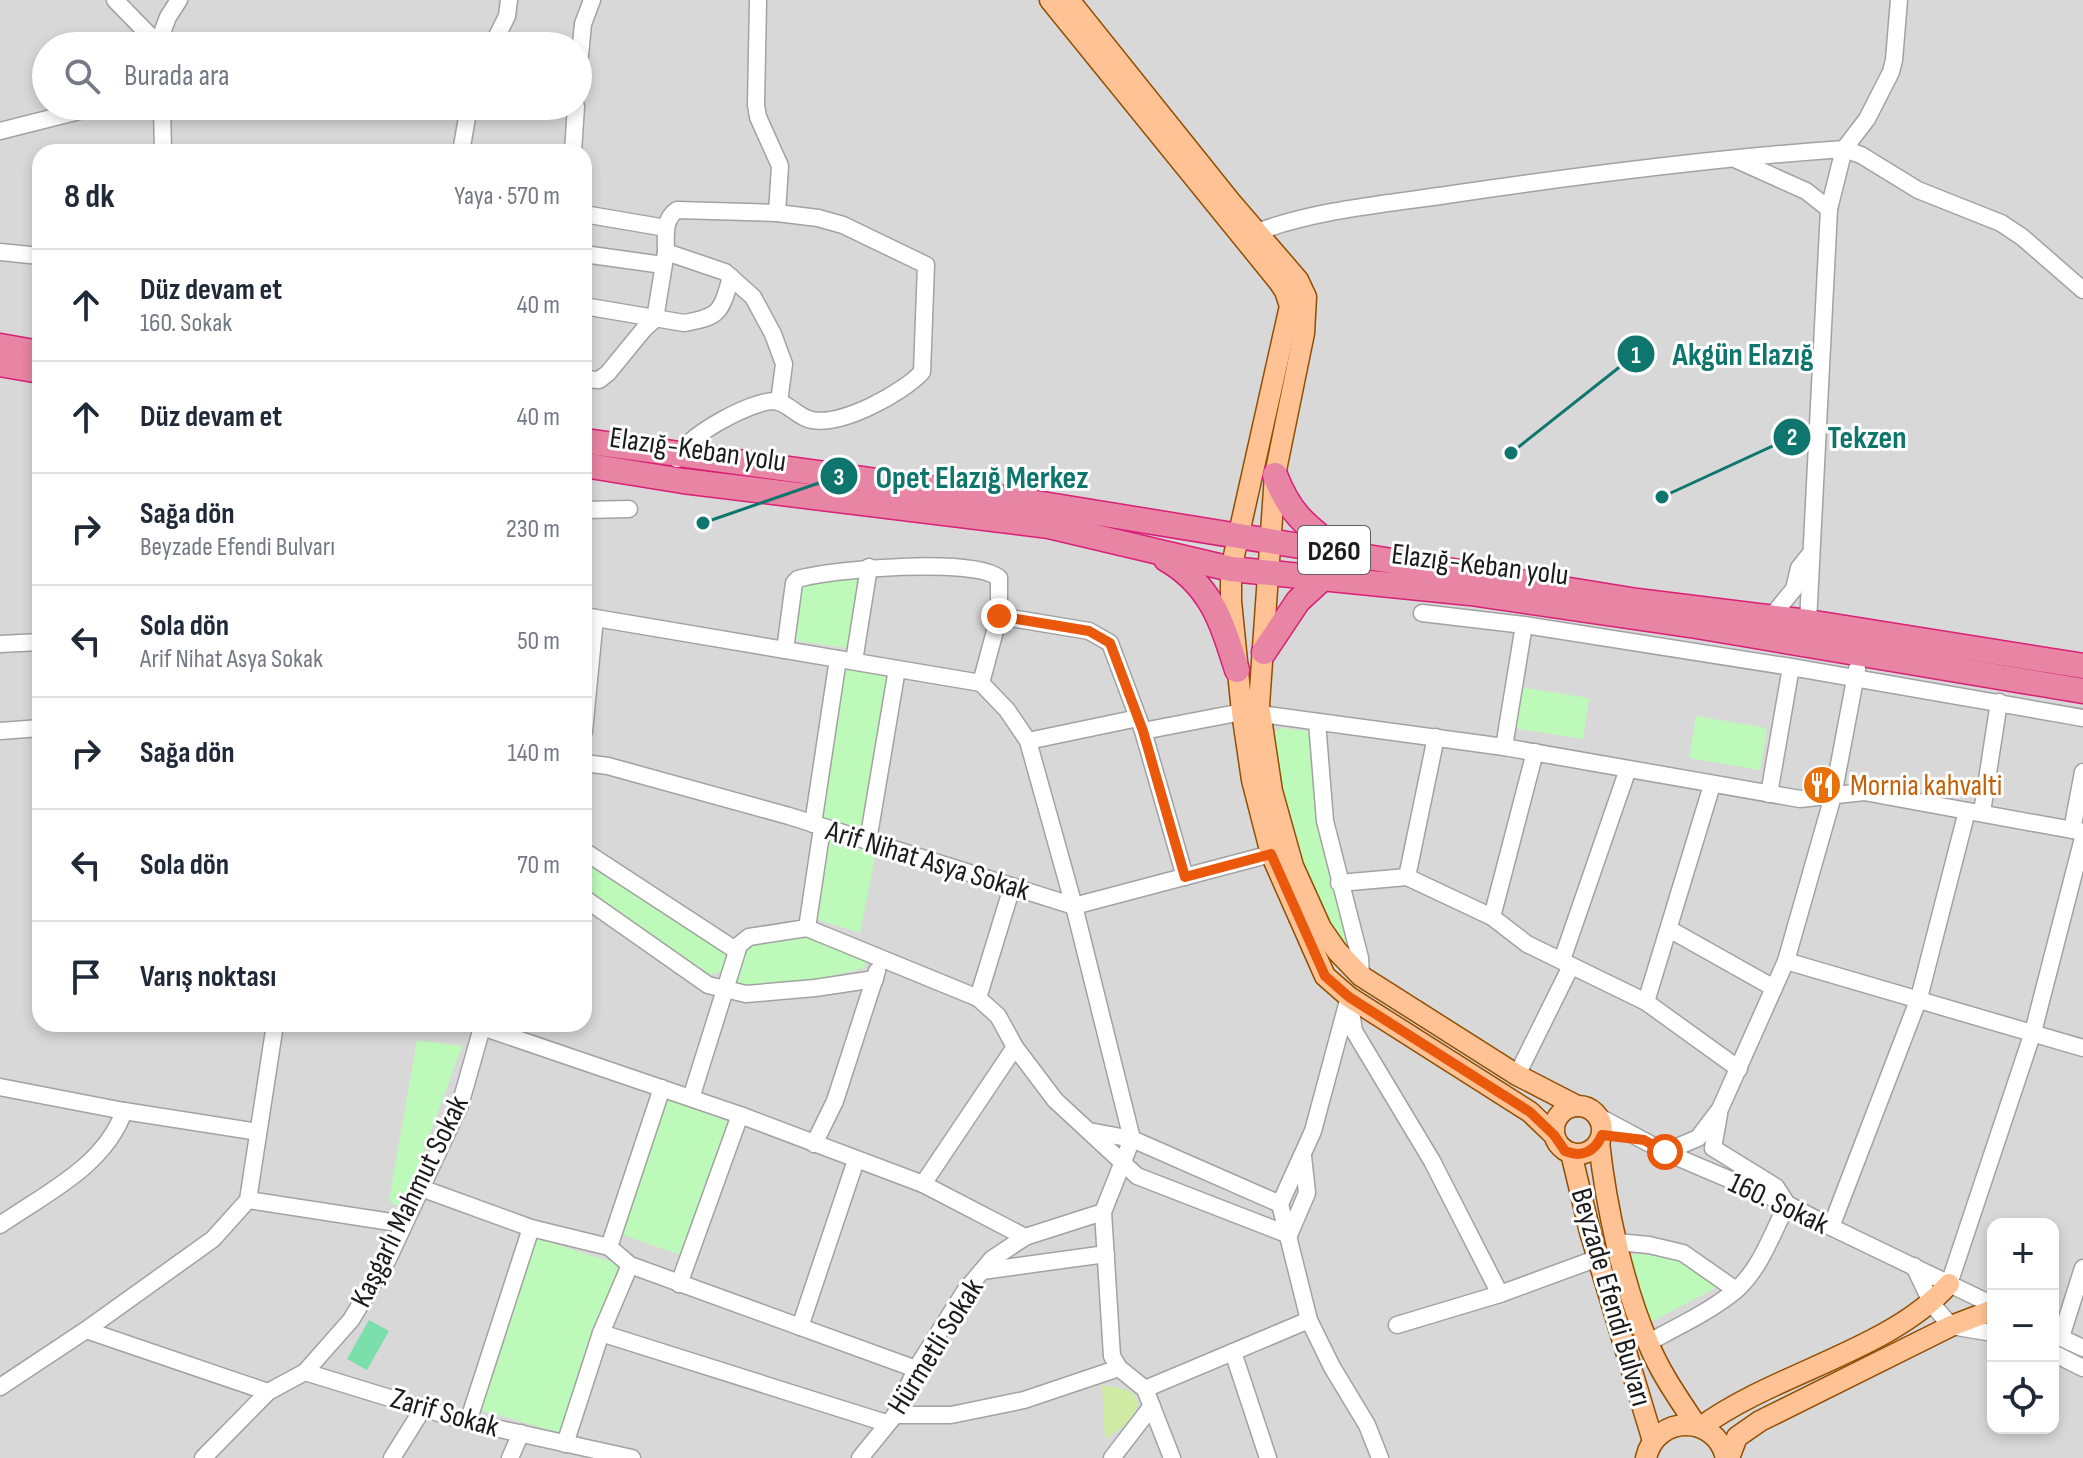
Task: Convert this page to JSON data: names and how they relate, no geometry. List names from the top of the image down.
{
  "streets": {
    "highway": ["Elazığ-Keban yolu", "D260"],
    "main road": ["Beyzade Efendi Bulvarı"],
    "street": [
      "Arif Nihat Asya Sokak",
      "Kaşgarlı Mahmut Sokak",
      "160. Sokak",
      "Hürmetli Sokak",
      "Zarif Sokak"
    ]
  },
  "crossings": [
    ["Kaşgarlı Mahmut Sokak", "Zarif Sokak"],
    ["160. Sokak", "Beyzade Efendi Bulvarı"]
  ],
  "places": {
    "other": ["Akgün Elazığ", "Tekzen", "Opet Elazığ Merkez"],
    "restaurant": ["Mornia kahvalti"]
  },
  "page": {
    "search": "Burada ara",
    "heading": ["8 dk", "Yaya · 570 m"],
    "list": [
      ["Düz devam et", "160. Sokak", "40 m"],
      ["Düz devam et", "40 m"],
      ["Sağa dön", "Beyzade Efendi Bulvarı", "230 m"],
      ["Sola dön", "Arif Nihat Asya Sokak", "50 m"],
      ["Sağa dön", "140 m"],
      ["Sola dön", "70 m"],
      "Varış noktası"
    ],
    "map_buttons": ["+", "−"]
  }
}
